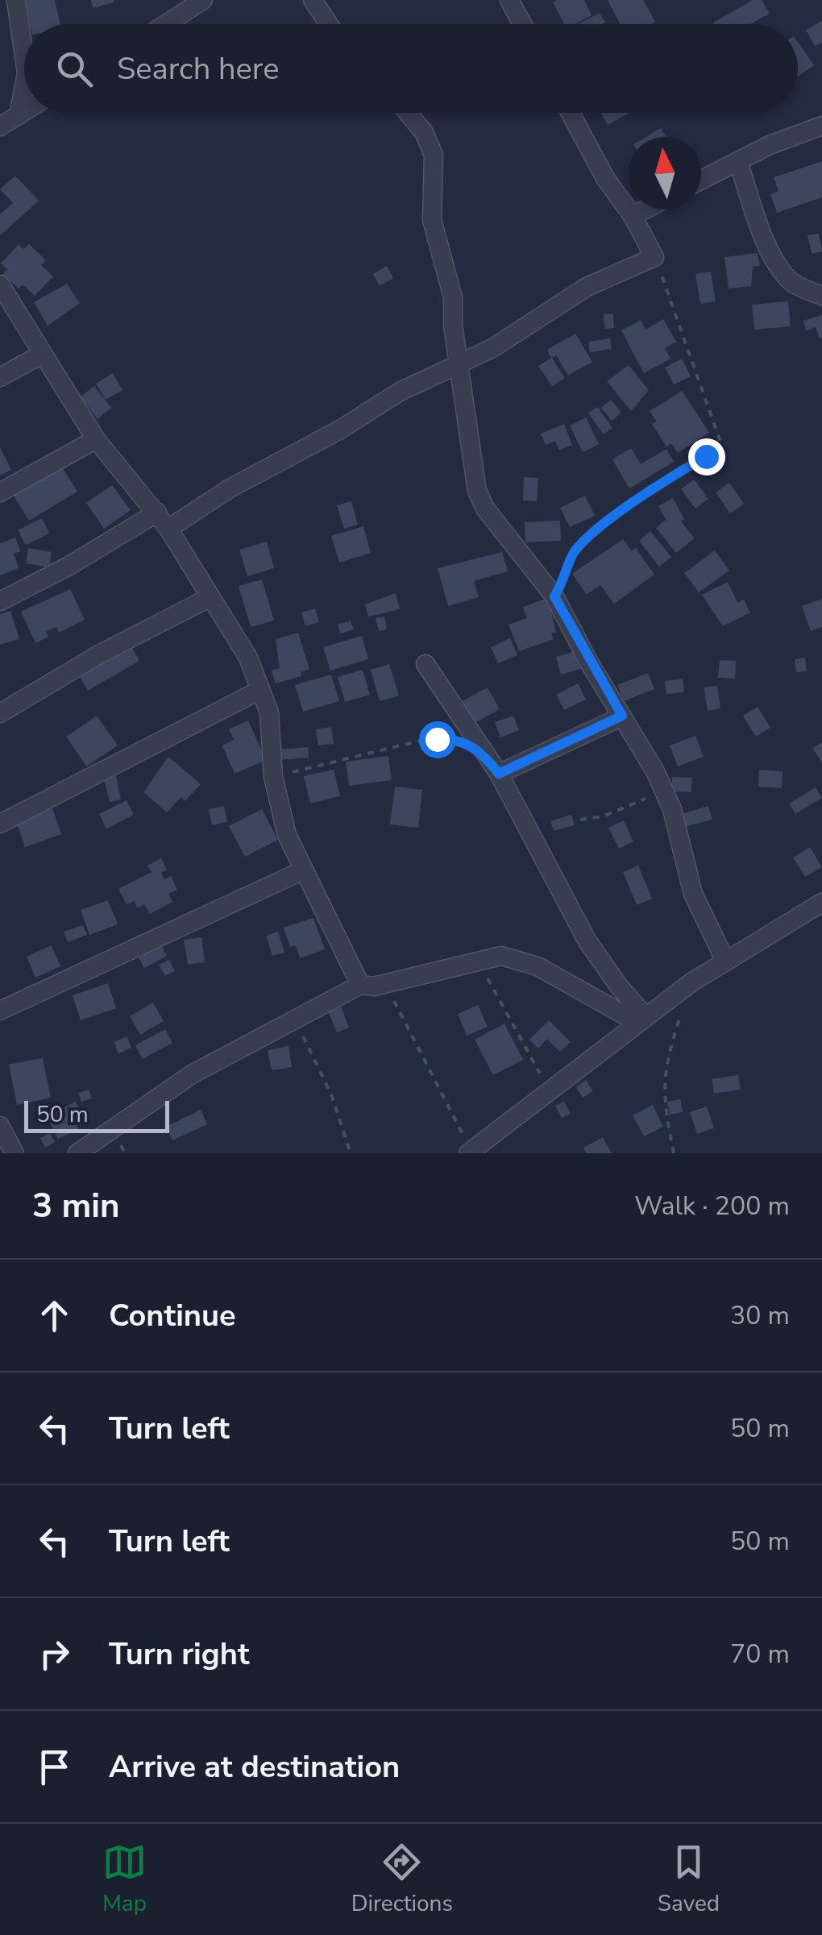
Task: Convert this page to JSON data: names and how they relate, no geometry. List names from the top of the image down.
{
  "scale_bar": "50 m",
  "north": "top",
  "page": {
    "search": "Search here",
    "scale": "50 m",
    "heading": ["3 min", "Walk · 200 m"],
    "list": [
      ["Continue", "30 m"],
      ["Turn left", "50 m"],
      ["Turn left", "50 m"],
      ["Turn right", "70 m"],
      "Arrive at destination"
    ],
    "nav": ["Map", "Directions", "Saved"]
  }
}
